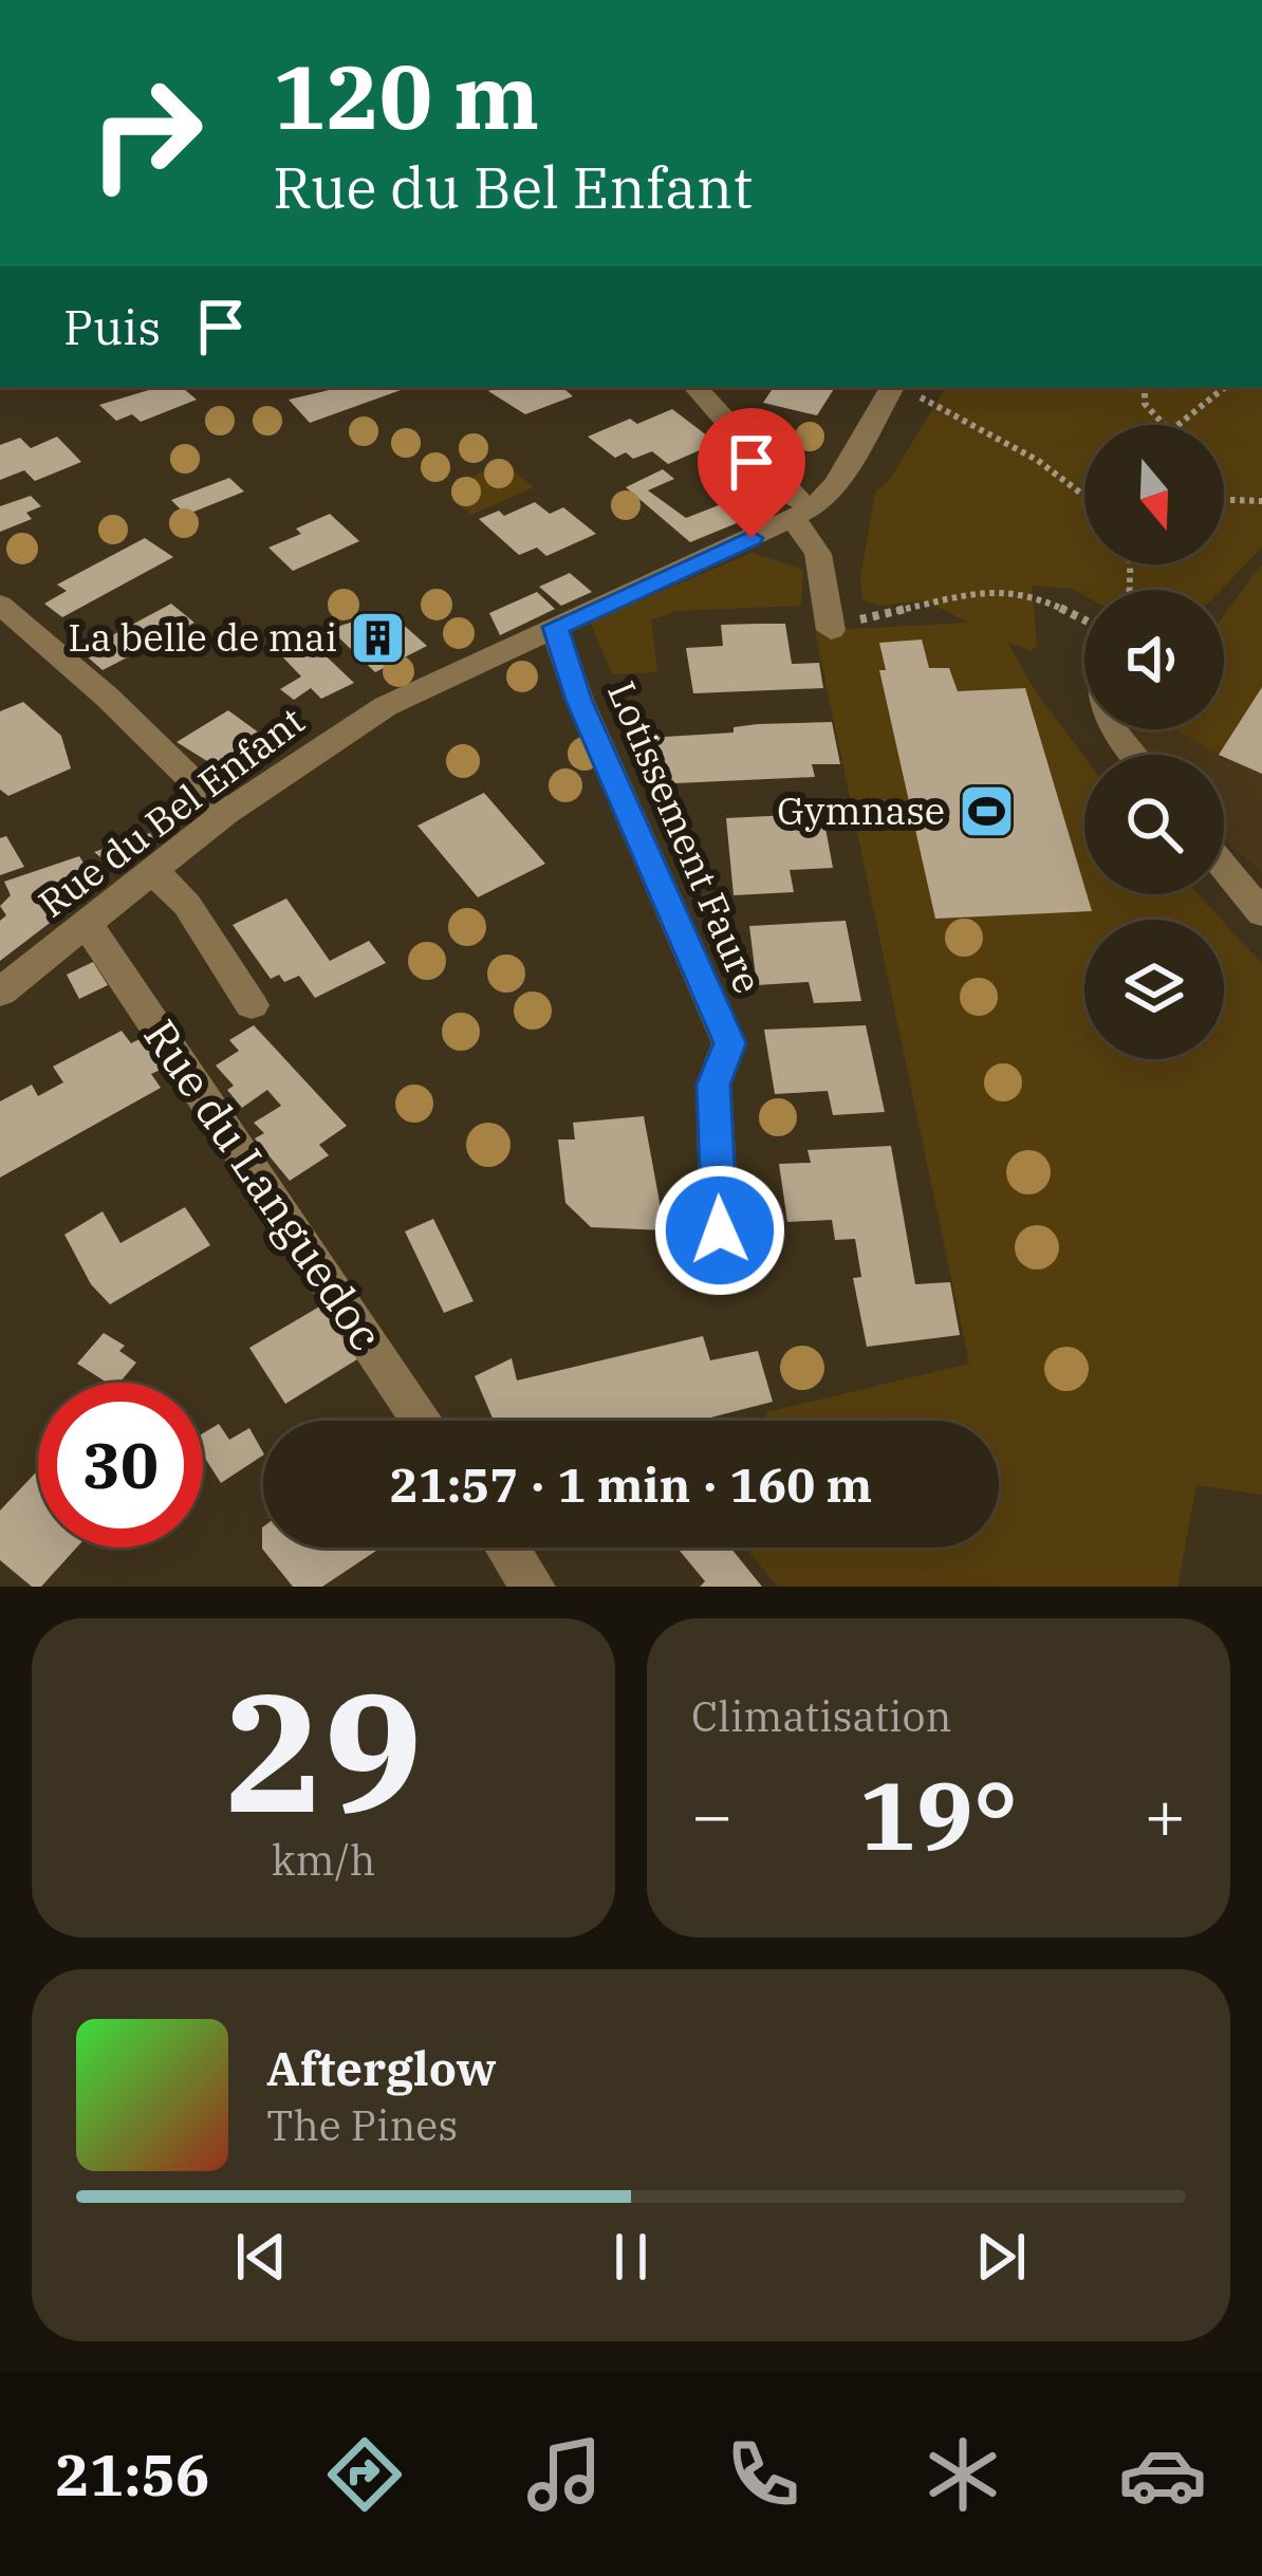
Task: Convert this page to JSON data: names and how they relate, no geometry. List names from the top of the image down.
{
  "streets": {
    "street": ["Rue du Bel Enfant", "Lotissement Faure", "Rue du Languedoc"]
  },
  "crossings": [
    ["Rue du Bel Enfant", "Lotissement Faure"],
    ["Rue du Bel Enfant", "Rue du Languedoc"]
  ],
  "places": {
    "building": ["La belle de mai"],
    "sports": ["Gymnase"]
  },
  "north": "bottom",
  "page": {
    "turn": ["120 m", "Rue du Bel Enfant"],
    "then": "Puis",
    "limit": "30",
    "trip": "21:57 · 1 min · 160 m",
    "tile": [
      ["29", "km/h"],
      "Climatisation"
    ],
    "heat": ["−", "19°", "+"],
    "song": ["Afterglow", "The Pines"],
    "tabs": "21:56"
  }
}
